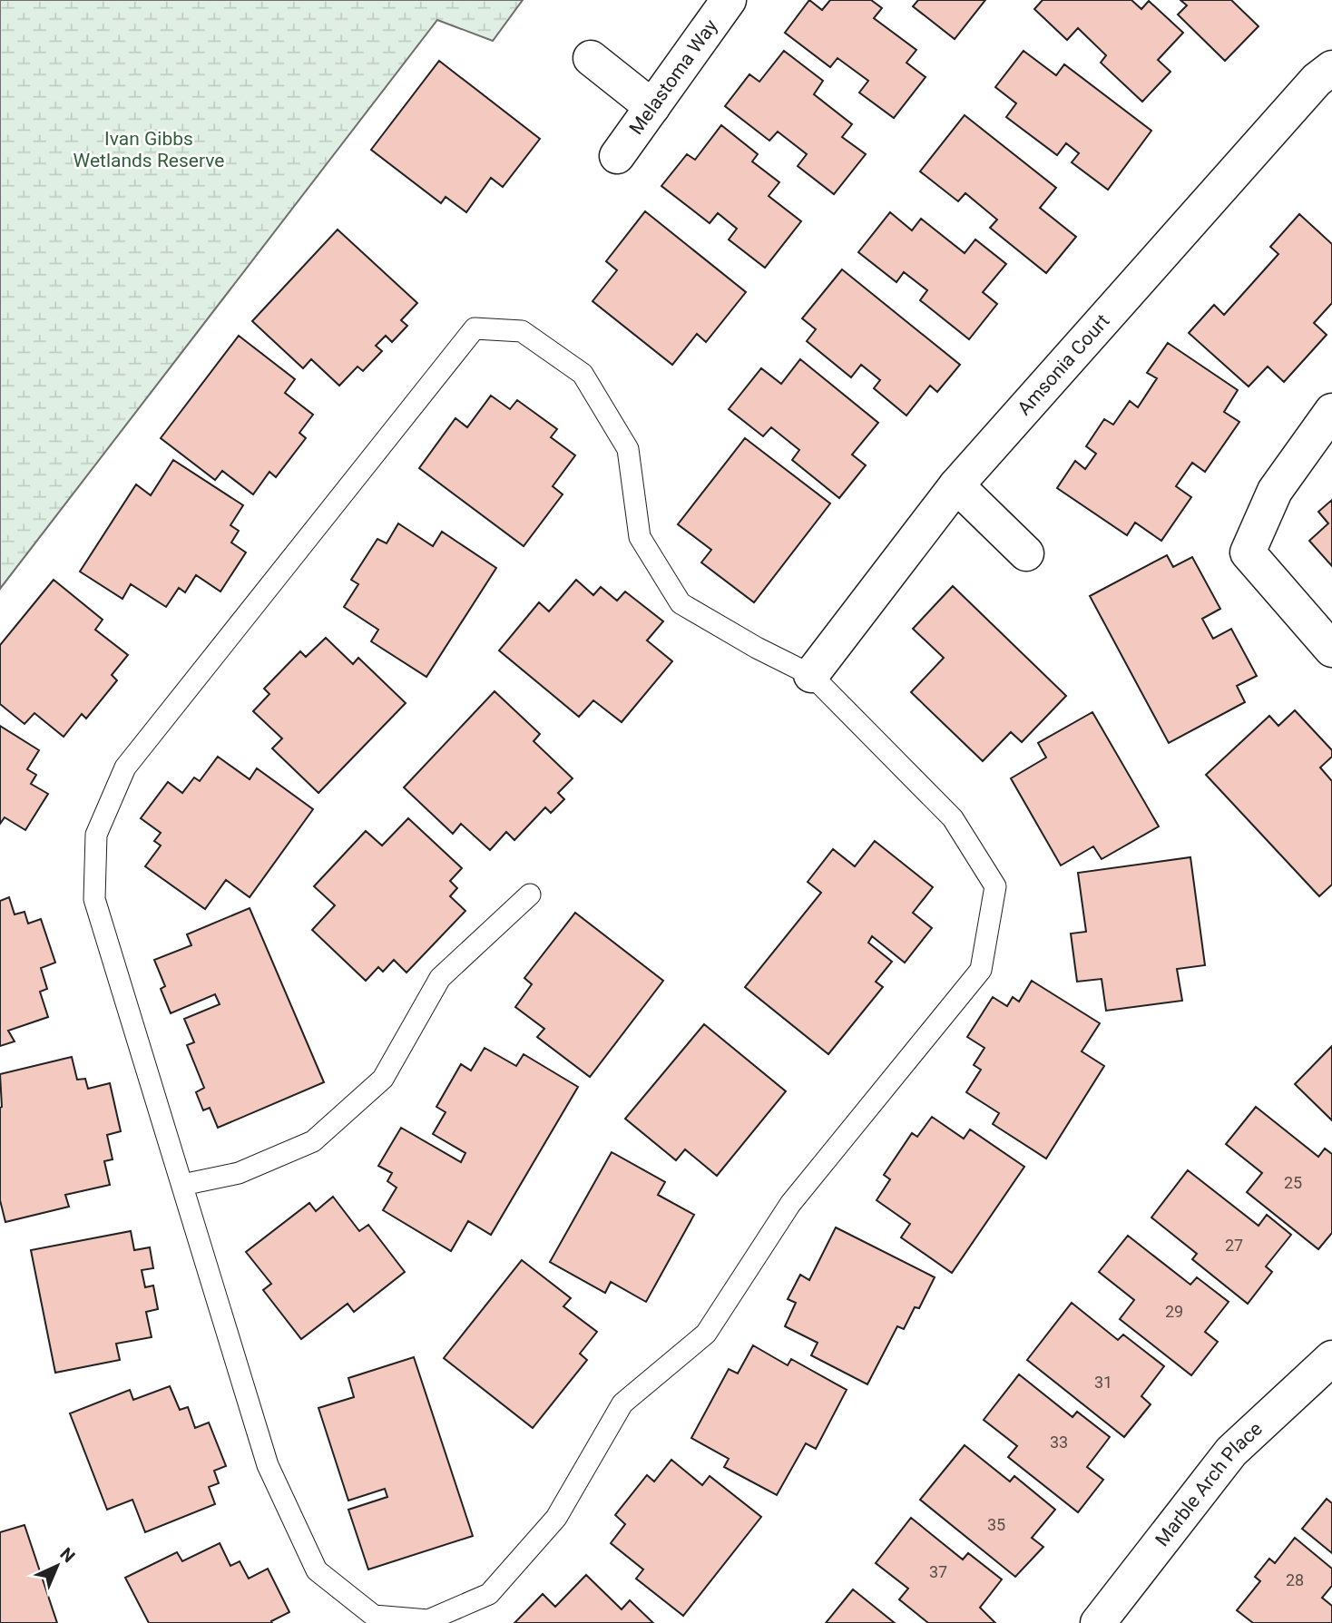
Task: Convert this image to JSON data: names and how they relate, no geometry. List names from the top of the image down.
{
  "streets": {
    "street": ["Melastoma Way", "Amsonia Court", "Marble Arch Place"]
  },
  "parks": ["Ivan Gibbs Wetlands Reserve"],
  "house_numbers": [
    "25",
    "27",
    "29",
    "31",
    "33",
    "35",
    "37",
    "28"
  ],
  "north": "top right"
}
